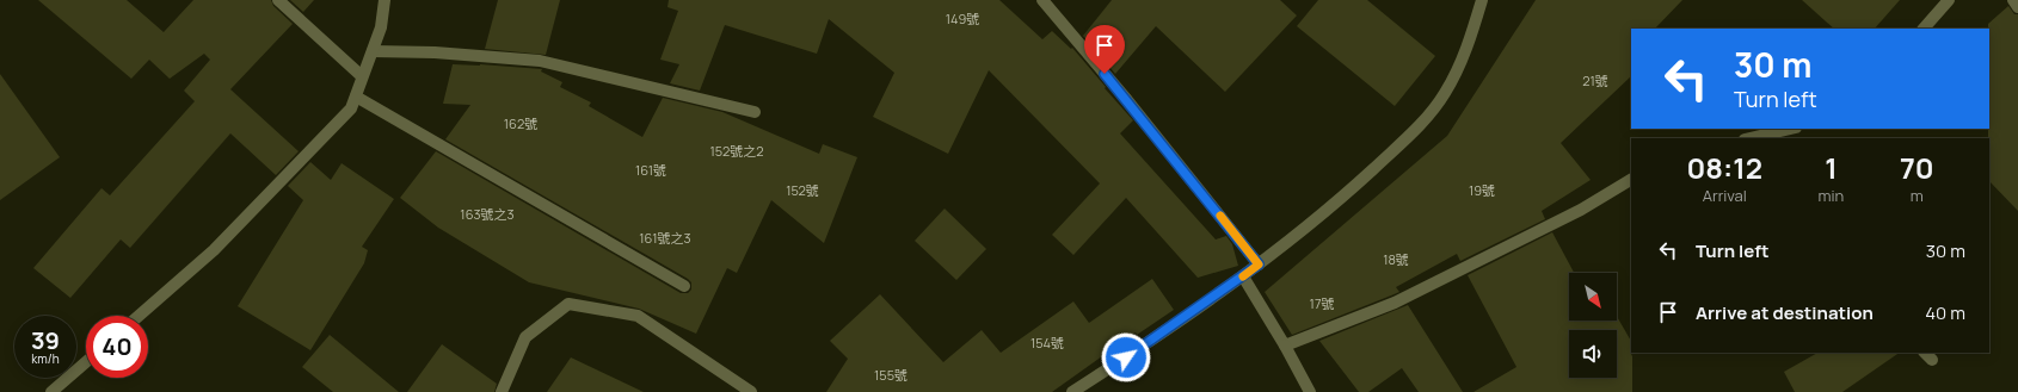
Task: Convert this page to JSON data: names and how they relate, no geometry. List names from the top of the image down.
{
  "house_numbers": [
    "149號",
    "21號",
    "162號",
    "152號之2",
    "161號",
    "152號",
    "19號",
    "163號之3",
    "161號之3",
    "18號",
    "17號",
    "154號",
    "155號"
  ],
  "north": "bottom right",
  "page": {
    "turn": ["30 m", "Turn left"],
    "eta": [
      "08:12",
      "Arrival",
      "1",
      "min",
      "70",
      "m"
    ],
    "list": [
      {
        "name": "Turn left",
        "value": "30 m"
      },
      {
        "name": "Arrive at destination",
        "value": "40 m"
      }
    ],
    "speed": "39 km/h",
    "limit": "40"
  }
}
